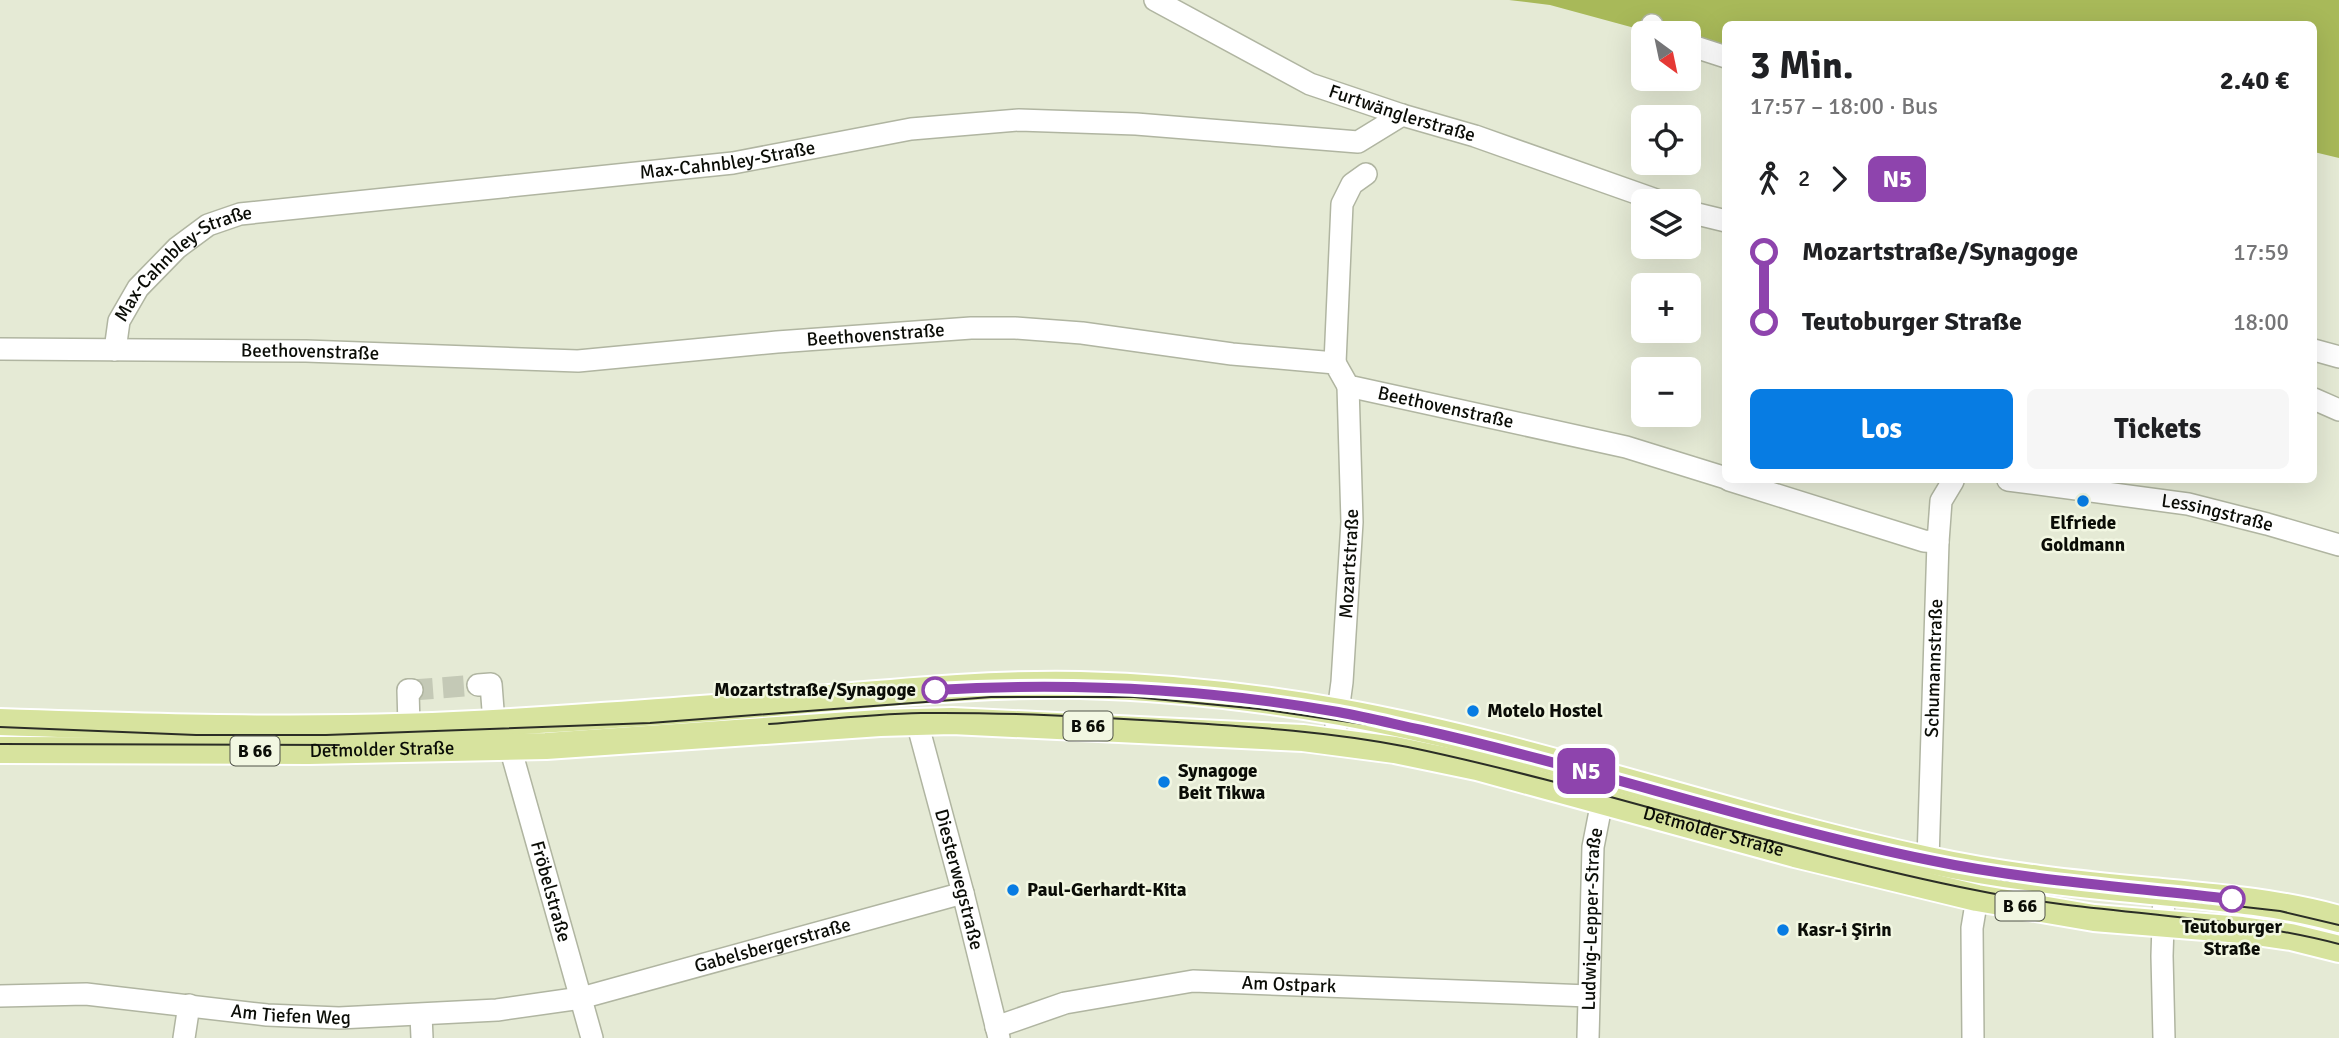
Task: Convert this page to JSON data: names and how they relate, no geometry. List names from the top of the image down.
{
  "streets": {
    "main road": ["B 66", "Detmolder Straße"],
    "street": [
      "Furtwänglerstraße",
      "Max-Cahnbley-Straße",
      "Beethovenstraße",
      "Lessingstraße",
      "Mozartstraße",
      "Schumannstraße",
      "Diesterwegstraße",
      "Fröbelstraße",
      "Ludwig-Lepper-Straße",
      "Gabelsbergerstraße",
      "Am Ostpark",
      "Am Tiefen Weg"
    ]
  },
  "crossings": [
    ["Furtwänglerstraße", "Max-Cahnbley-Straße"],
    ["Max-Cahnbley-Straße", "Beethovenstraße"],
    ["Beethovenstraße", "Mozartstraße"],
    ["Beethovenstraße", "Schumannstraße"],
    ["Mozartstraße", "Detmolder Straße"],
    ["Schumannstraße", "Detmolder Straße"],
    ["Detmolder Straße", "Diesterwegstraße"],
    ["Detmolder Straße", "Fröbelstraße"],
    ["Detmolder Straße", "Ludwig-Lepper-Straße"],
    ["Diesterwegstraße", "Gabelsbergerstraße"],
    ["Diesterwegstraße", "Am Ostpark"],
    ["Fröbelstraße", "Gabelsbergerstraße"],
    ["Fröbelstraße", "Am Tiefen Weg"],
    ["Ludwig-Lepper-Straße", "Am Ostpark"],
    ["Gabelsbergerstraße", "Am Tiefen Weg"]
  ],
  "places": [
    "Elfriede Goldmann",
    "Mozartstraße/Synagoge",
    "Motelo Hostel",
    "Synagoge Beit Tikwa",
    "Paul-Gerhardt-Kita",
    "Teutoburger Straße",
    "Kasr-i Şirin"
  ],
  "lines": ["bus line N5"],
  "north": "bottom right",
  "page": {
    "on_map": "N5",
    "map_buttons": ["+", "−"],
    "heading": ["3 Min.", "17:57 – 18:00 · Bus", "2.40 €"],
    "legs": ["2", "N5"],
    "list": [
      {
        "name": "Mozartstraße/Synagoge",
        "value": "17:59"
      },
      {
        "name": "Teutoburger Straße",
        "value": "18:00"
      }
    ],
    "buttons": ["Los", "Tickets"]
  }
}
